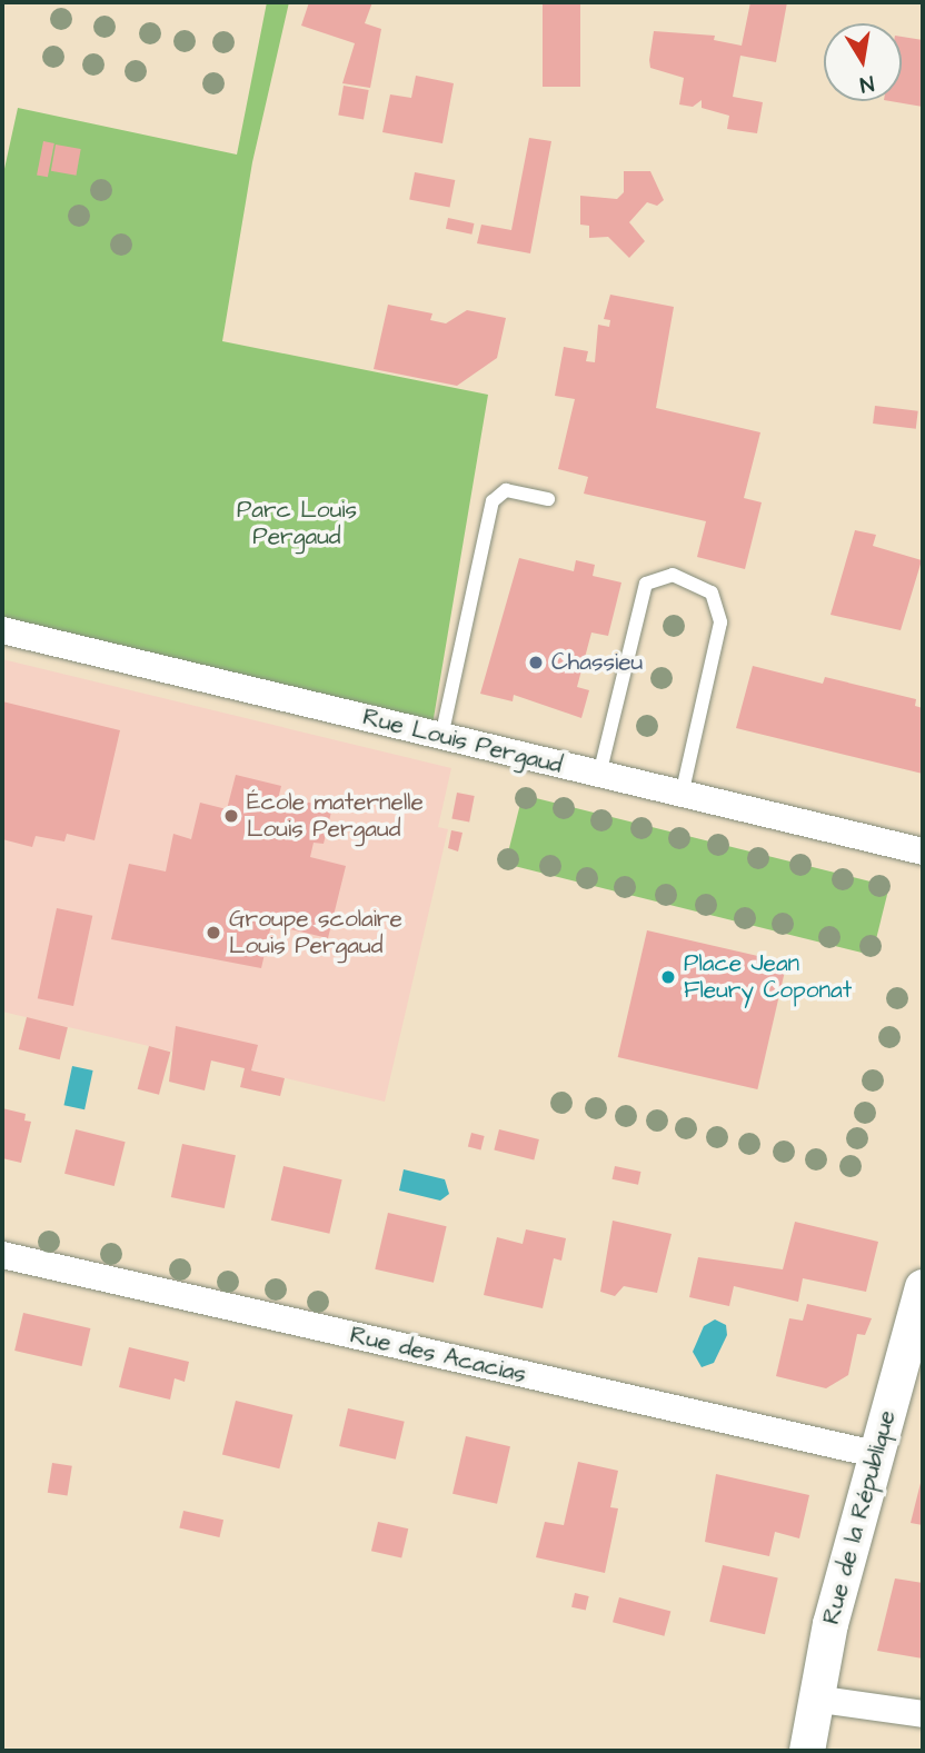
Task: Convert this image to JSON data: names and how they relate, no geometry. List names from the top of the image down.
{
  "streets": {
    "street": ["Rue Louis Pergaud", "Rue des Acacias", "Rue de la République"]
  },
  "crossings": [
    ["Rue des Acacias", "Rue de la République"]
  ],
  "parks": ["Parc Louis Pergaud"],
  "places": [
    "Chassieu",
    "École maternelle Louis Pergaud",
    "Groupe scolaire Louis Pergaud",
    "Place Jean Fleury Coponat"
  ],
  "north": "bottom"
}
